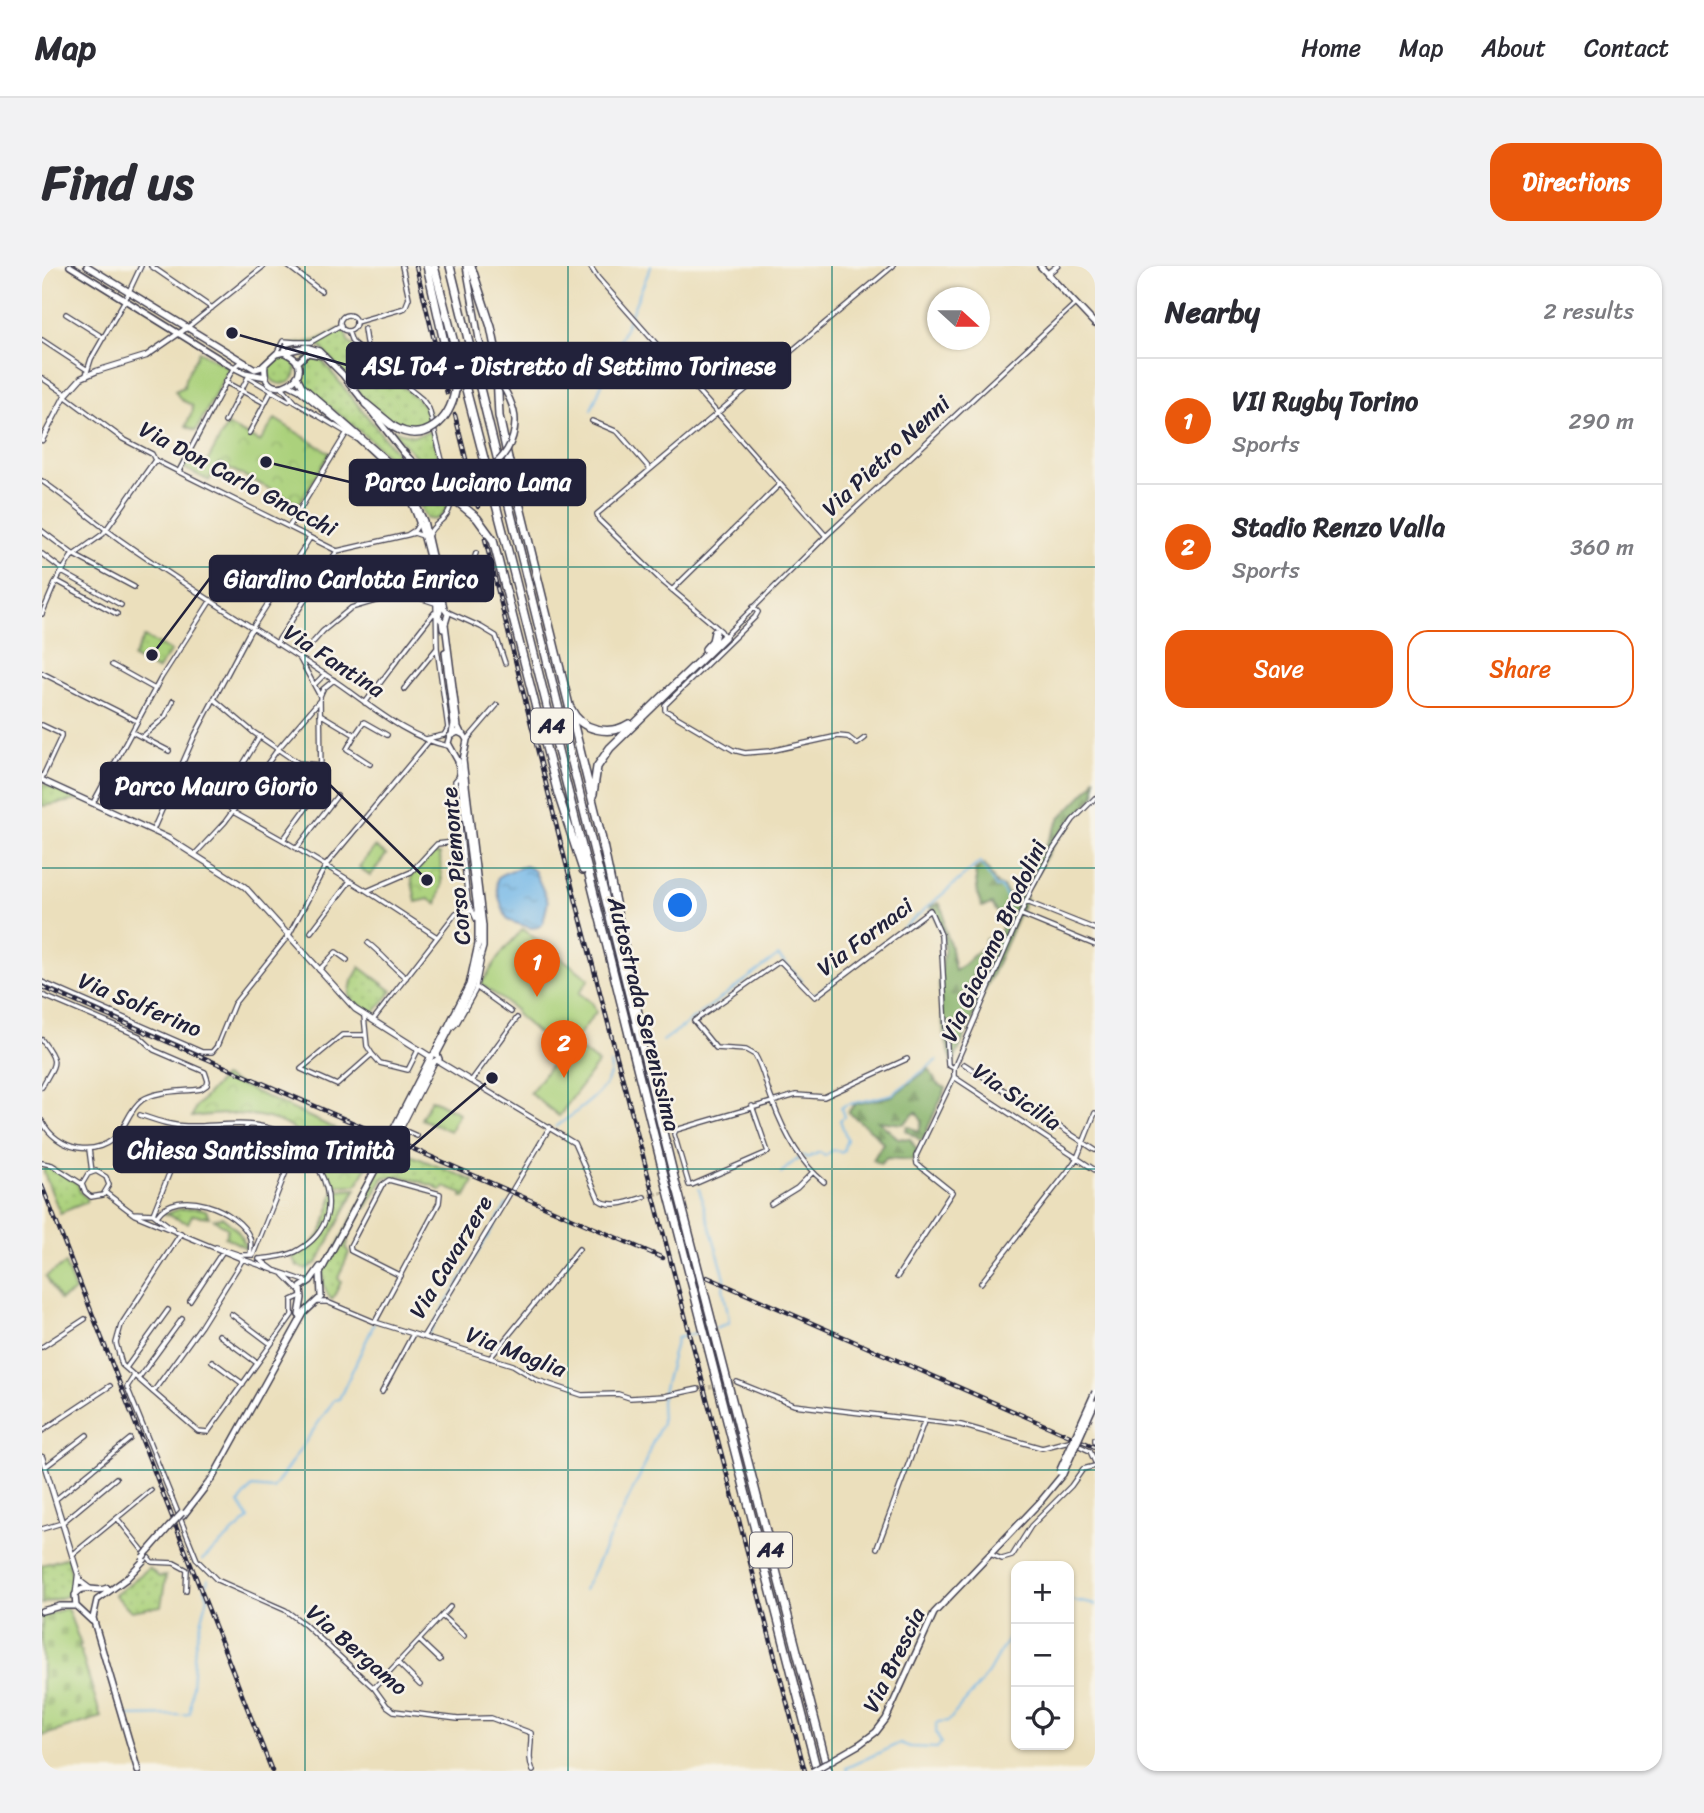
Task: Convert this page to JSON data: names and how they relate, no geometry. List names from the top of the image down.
{
  "streets": {
    "highway": ["A4", "Autostrada Serenissima"],
    "main road": ["Corso Piemonte", "Via Brescia"],
    "street": [
      "Via Pietro Nenni",
      "Via Don Carlo Gnocchi",
      "Via Fantina",
      "Via Fornaci",
      "Via Giacomo Brodolini",
      "Via Solferino",
      "Via Sicilia",
      "Via Cavarzere",
      "Via Moglia",
      "Via Bergamo"
    ]
  },
  "crossings": [
    ["Via Fantina", "Corso Piemonte"],
    ["Via Fornaci", "Via Giacomo Brodolini"],
    ["Autostrada Serenissima", "Via Brescia"],
    ["Via Cavarzere", "Via Moglia"]
  ],
  "places": [
    "ASL To4 - Distretto di Settimo Torinese",
    "Parco Luciano Lama",
    "Giardino Carlotta Enrico",
    "Parco Mauro Giorio",
    "Chiesa Santissima Trinità"
  ],
  "north": "right",
  "page": {
    "header": "Map",
    "nav": [
      "Home",
      "Map",
      "About",
      "Contact"
    ],
    "title": "Find us",
    "buttons": [
      "Directions",
      ["Save", "Share"]
    ],
    "heading": ["Nearby", "2 results"],
    "list": [
      {
        "mark": "1",
        "name": "VII Rugby Torino",
        "note": "Sports",
        "value": "290 m"
      },
      {
        "mark": "2",
        "name": "Stadio Renzo Valla",
        "note": "Sports",
        "value": "360 m"
      }
    ],
    "pins": ["1", "2"],
    "map_buttons": ["+", "−"]
  }
}
